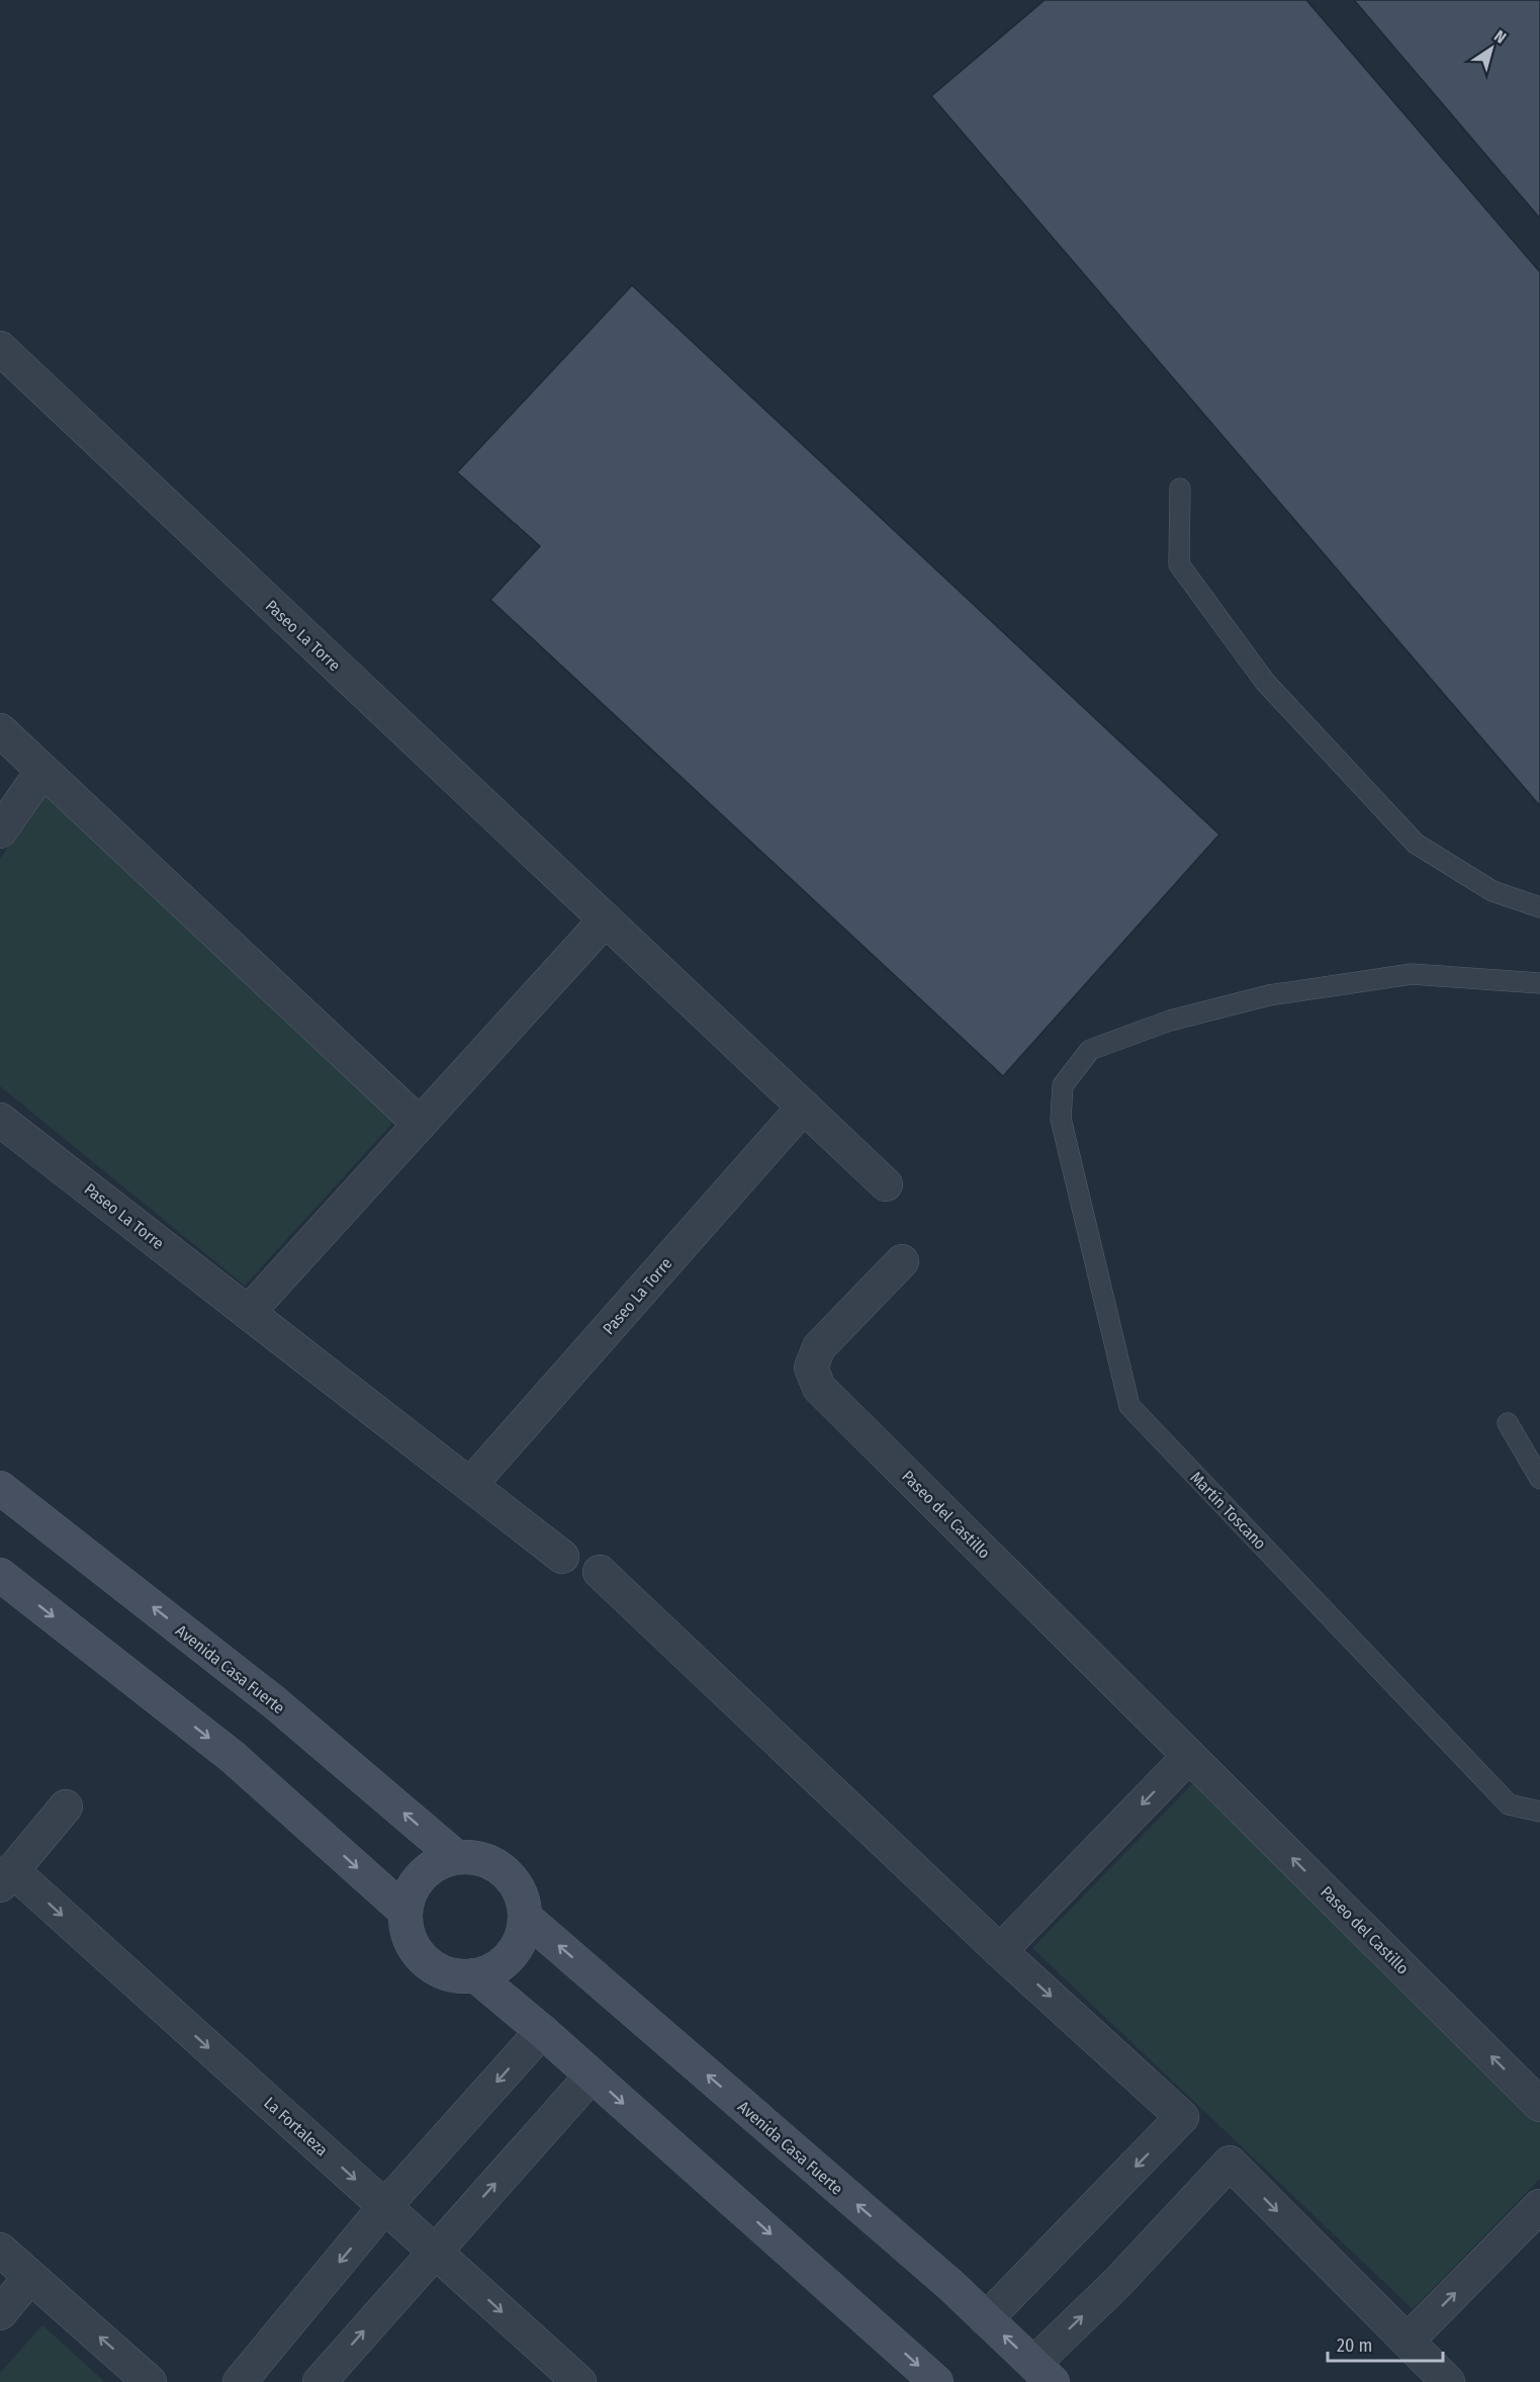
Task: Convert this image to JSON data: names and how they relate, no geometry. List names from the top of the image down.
{
  "streets": {
    "street": [
      "Paseo La Torre",
      "Paseo del Castillo",
      "Avenida Casa Fuerte",
      "La Fortaleza"
    ],
    "lane": ["Martín Toscano"]
  },
  "one_way": ["Paseo del Castillo"],
  "scale_bar": "20 m",
  "north": "top right"
}
